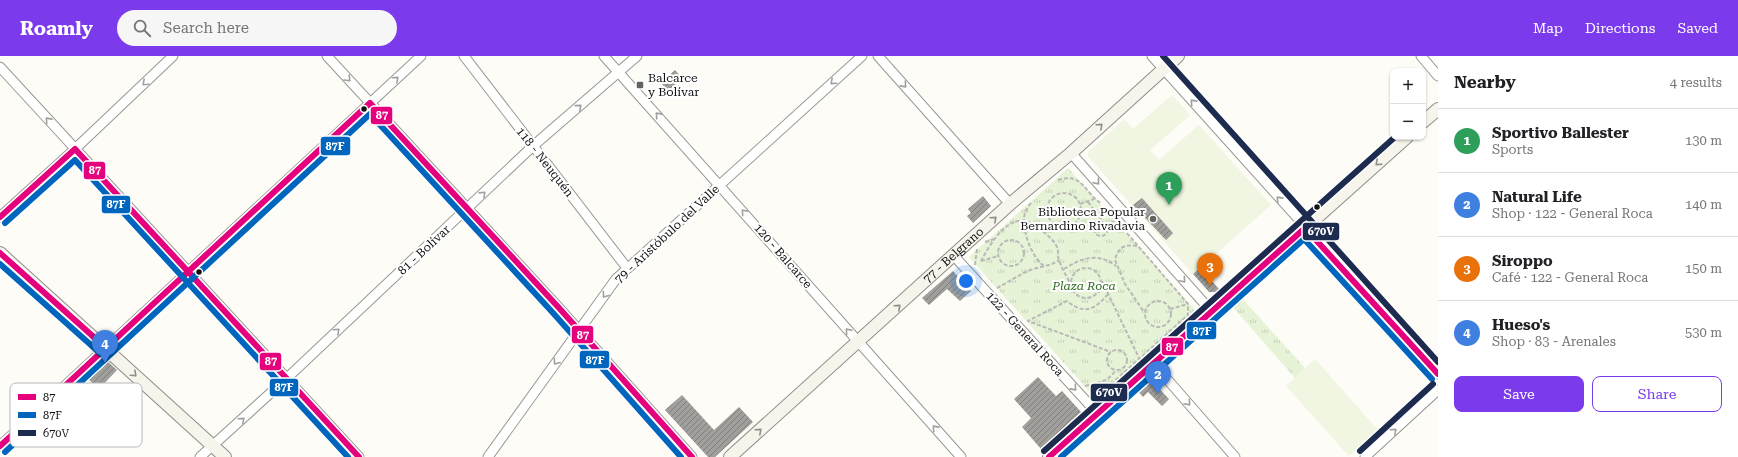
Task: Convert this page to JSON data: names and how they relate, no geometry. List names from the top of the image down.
{
  "streets": {
    "street": [
      "118 - Neuquén",
      "79 - Aristóbulo del Valle",
      "81 - Bolívar",
      "120 - Balcarce",
      "77 - Belgrano",
      "122 - General Roca"
    ]
  },
  "crossings": [
    ["118 - Neuquén", "79 - Aristóbulo del Valle"],
    ["118 - Neuquén", "81 - Bolívar"],
    ["79 - Aristóbulo del Valle", "120 - Balcarce"],
    ["81 - Bolívar", "120 - Balcarce"],
    ["120 - Balcarce", "77 - Belgrano"],
    ["77 - Belgrano", "122 - General Roca"]
  ],
  "one_way": [
    "79 - Aristóbulo del Valle",
    "81 - Bolívar",
    "120 - Balcarce",
    "77 - Belgrano",
    "122 - General Roca"
  ],
  "parks": ["Plaza Roca"],
  "places": {
    "transit": ["Balcarce y Bolívar"],
    "other": ["Biblioteca Popular Bernardino Rivadavia"]
  },
  "lines": ["transit line 670V", "transit line 87", "transit line 87F"],
  "legend": ["87", "87F", "670V"],
  "page": {
    "header": "Roamly",
    "search": "Search here",
    "nav": ["Map", "Directions", "Saved"],
    "heading": ["Nearby", "4 results"],
    "map_buttons": ["+", "−"],
    "list": [
      {
        "mark": "1",
        "name": "Sportivo Ballester",
        "note": "Sports",
        "value": "130 m"
      },
      {
        "mark": "2",
        "name": "Natural Life",
        "note": "Shop · 122 - General Roca",
        "value": "140 m"
      },
      {
        "mark": "3",
        "name": "Siroppo",
        "note": "Café · 122 - General Roca",
        "value": "150 m"
      },
      {
        "mark": "4",
        "name": "Hueso's",
        "note": "Shop · 83 - Arenales",
        "value": "530 m"
      }
    ],
    "pins": [
      "1",
      "3",
      "4",
      "2"
    ],
    "buttons": ["Save", "Share"]
  }
}
